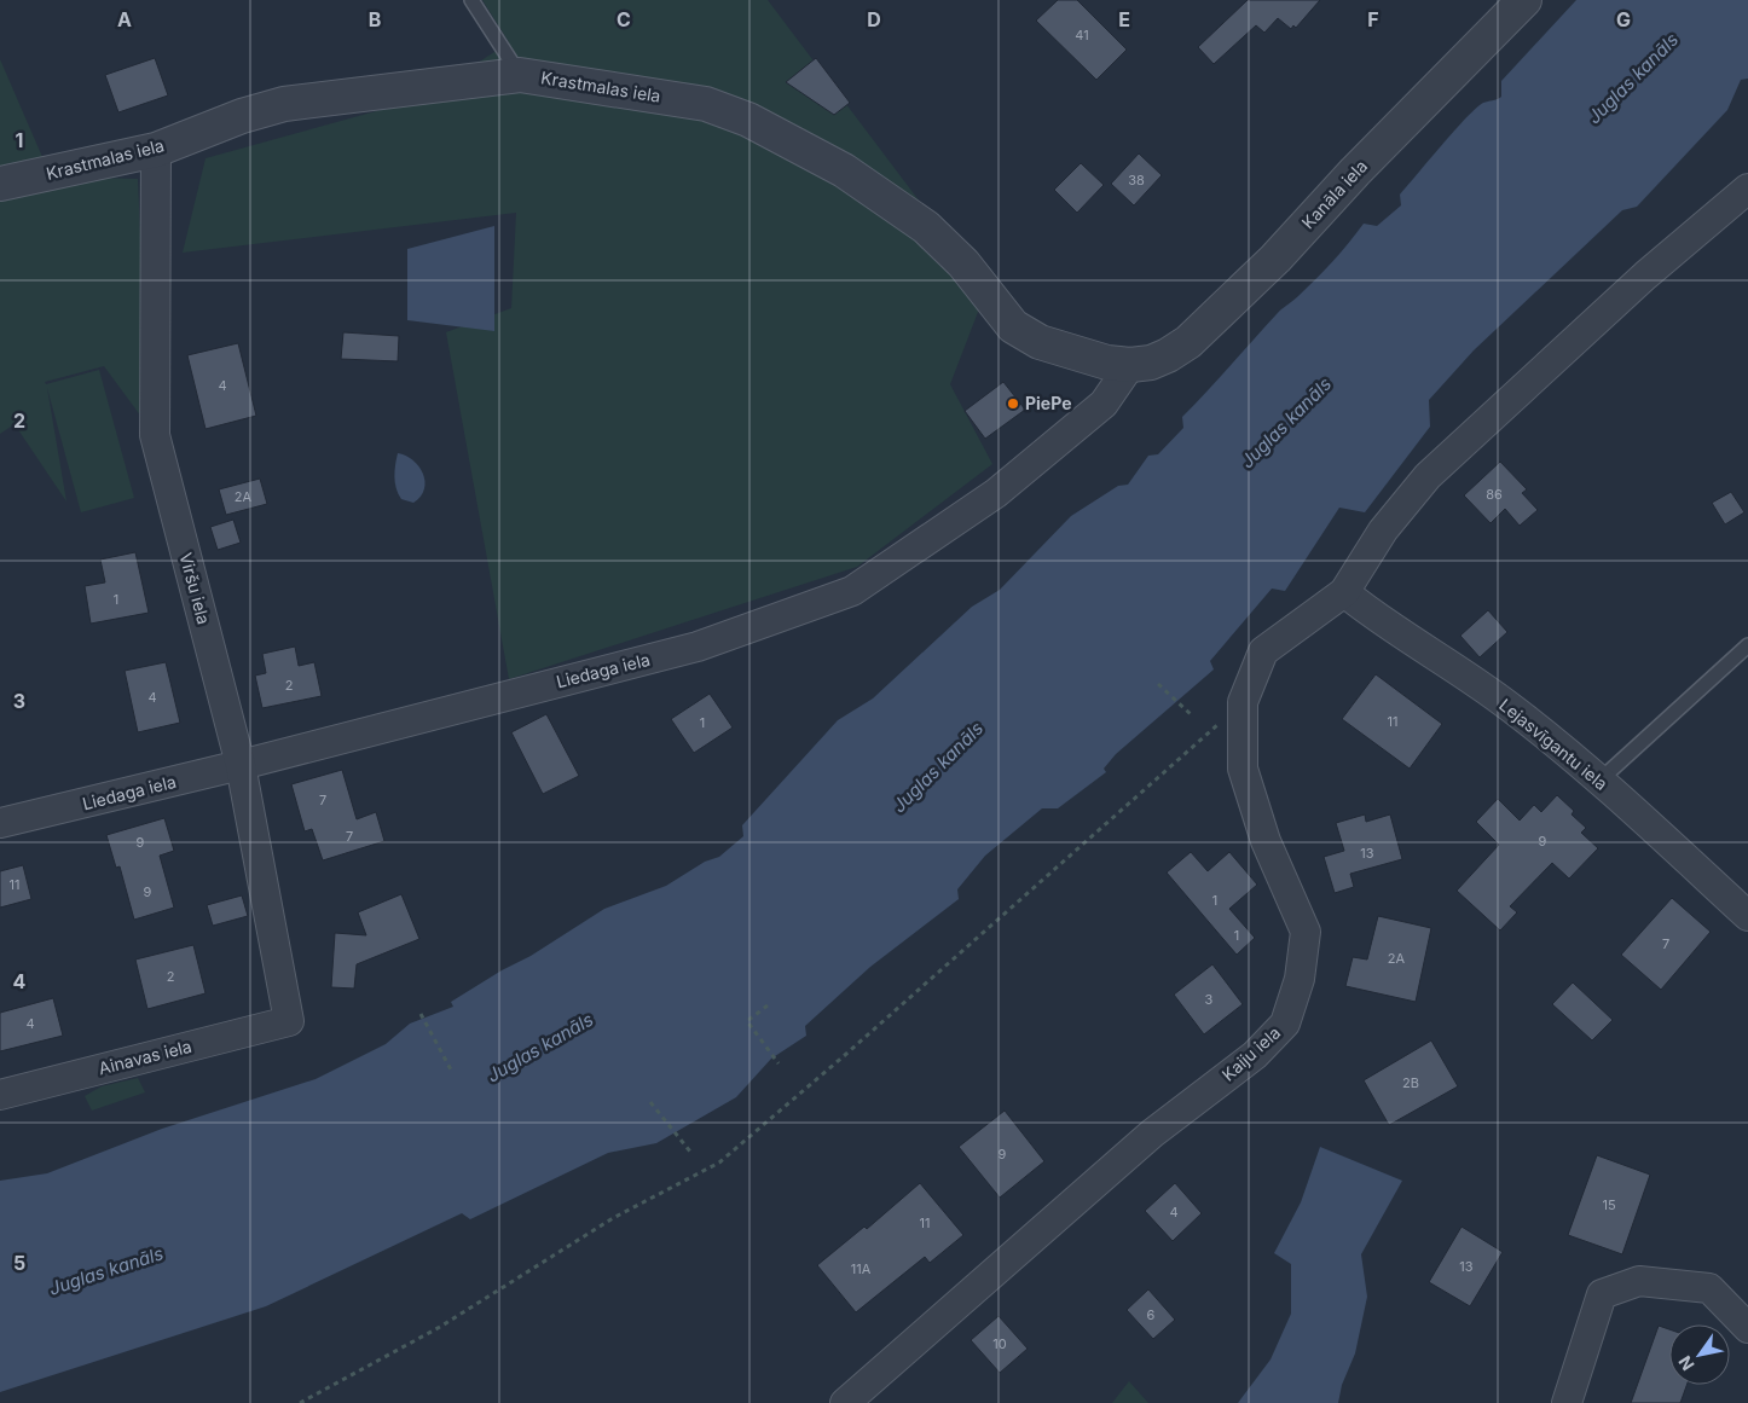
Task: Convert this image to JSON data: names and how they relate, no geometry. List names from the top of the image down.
{
  "streets": {
    "street": [
      "Krastmalas iela",
      "Kanāla iela",
      "Viršu iela",
      "Liedaga iela",
      "Lejasvīgantu iela",
      "Kaiju iela",
      "Ainavas iela"
    ]
  },
  "crossings": [
    ["Krastmalas iela", "Kanāla iela"],
    ["Krastmalas iela", "Viršu iela"],
    ["Krastmalas iela", "Liedaga iela"],
    ["Kanāla iela", "Liedaga iela"],
    ["Viršu iela", "Liedaga iela"],
    ["Viršu iela", "Ainavas iela"],
    ["Lejasvīgantu iela", "Kaiju iela"]
  ],
  "water": ["Juglas kanāls"],
  "places": ["PiePe"],
  "house_numbers": [
    "41",
    "38",
    "4",
    "86",
    "2A",
    "1",
    "2",
    "4",
    "11",
    "1",
    "7",
    "7",
    "9",
    "9",
    "13",
    "11",
    "9",
    "1",
    "1",
    "7",
    "2A",
    "2",
    "3",
    "4",
    "2B",
    "9",
    "15",
    "4",
    "11",
    "13",
    "11A",
    "6",
    "10"
  ],
  "north": "bottom left",
  "grid": {
    "columns": [
      "A",
      "B",
      "C",
      "D",
      "E",
      "F",
      "G"
    ],
    "rows": [
      "1",
      "2",
      "3",
      "4",
      "5"
    ]
  }
}
